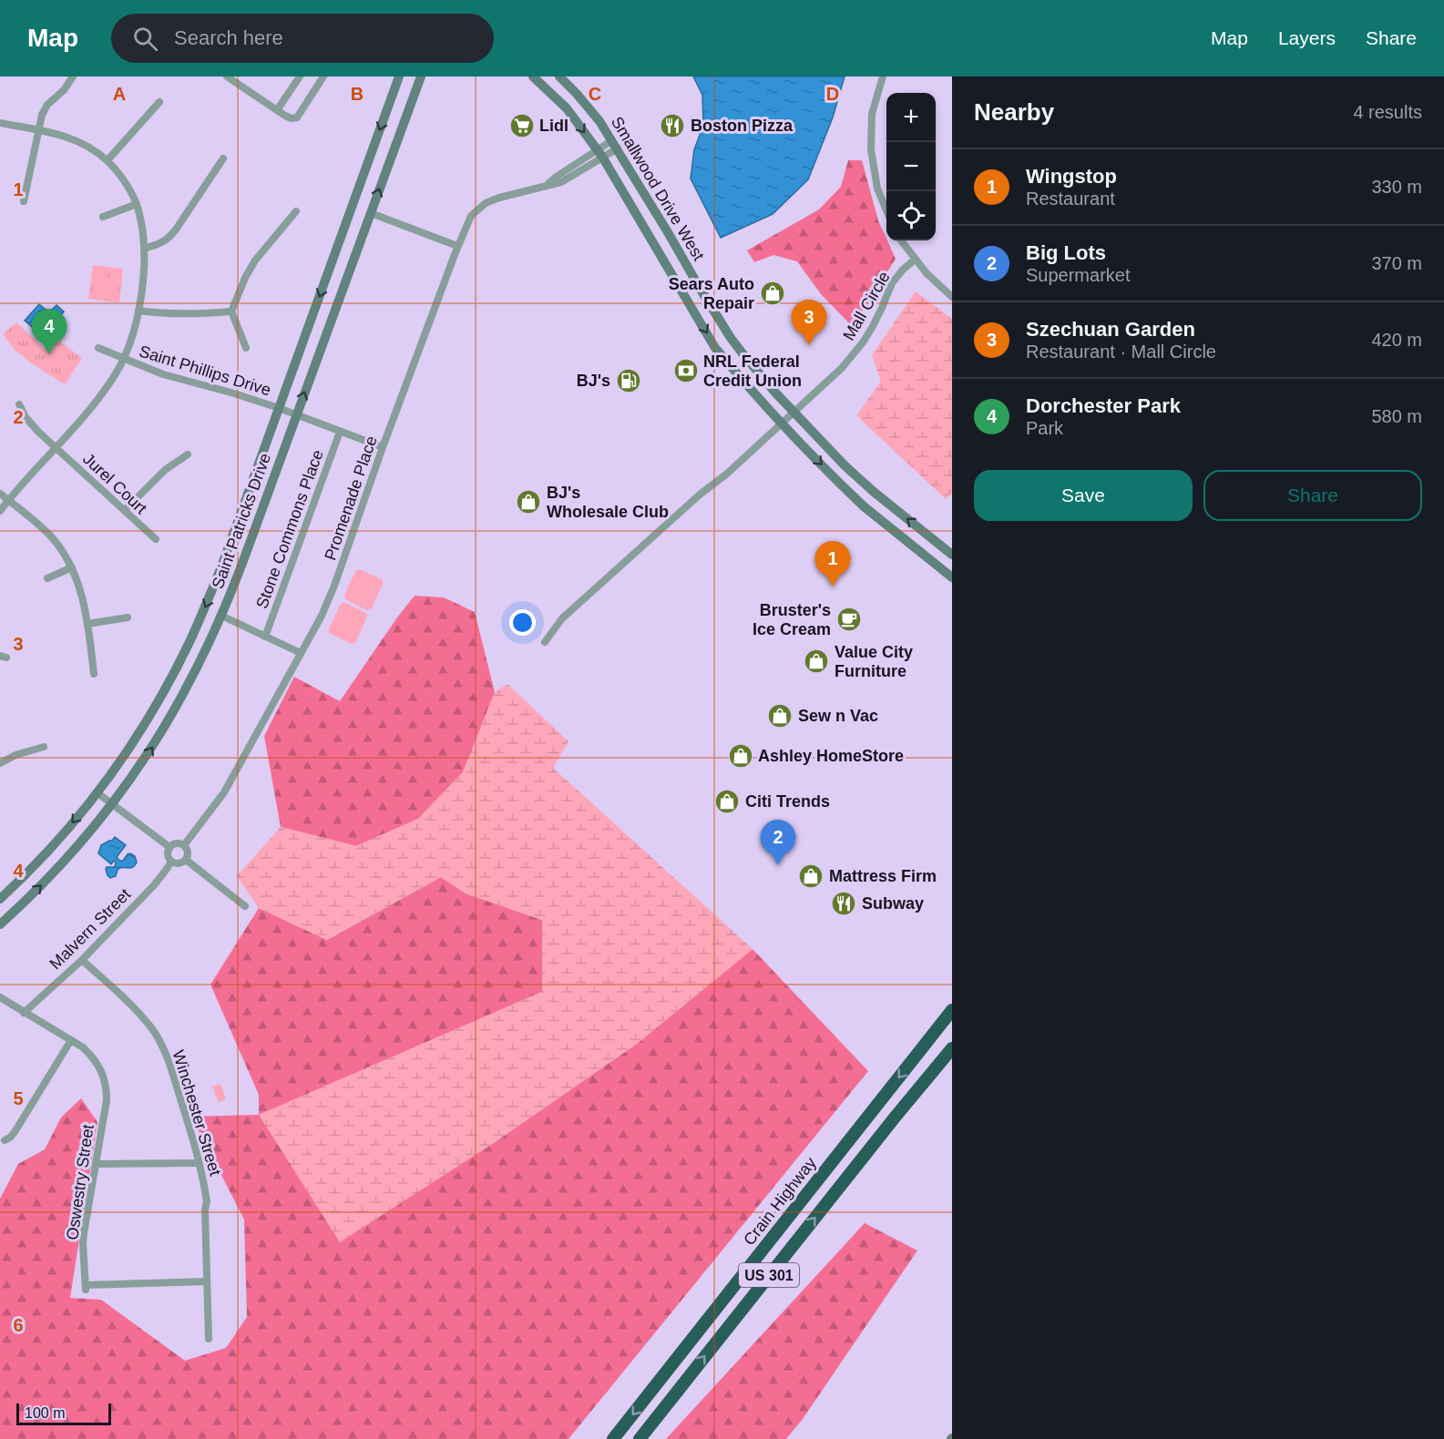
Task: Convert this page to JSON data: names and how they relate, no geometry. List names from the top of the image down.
{
  "streets": {
    "highway": ["Crain Highway", "US 301"],
    "main road": ["Smallwood Drive West", "Saint Patricks Drive"],
    "street": [
      "Mall Circle",
      "Saint Phillips Drive",
      "Jurel Court",
      "Promenade Place",
      "Stone Commons Place",
      "Malvern Street",
      "Winchester Street",
      "Oswestry Street"
    ]
  },
  "crossings": [
    ["Smallwood Drive West", "Mall Circle"],
    ["Smallwood Drive West", "Promenade Place"],
    ["Saint Phillips Drive", "Promenade Place"],
    ["Saint Phillips Drive", "Saint Patricks Drive"],
    ["Saint Phillips Drive", "Stone Commons Place"],
    ["Promenade Place", "Malvern Street"],
    ["Malvern Street", "Winchester Street"],
    ["Winchester Street", "Oswestry Street"]
  ],
  "places": {
    "supermarket": ["Lidl"],
    "restaurant": ["Boston Pizza", "Subway"],
    "shop": [
      "Sears Auto Repair",
      "BJ's Wholesale Club",
      "Value City Furniture",
      "Sew n Vac",
      "Ashley HomeStore",
      "Citi Trends",
      "Mattress Firm"
    ],
    "bank": ["NRL Federal Credit Union"],
    "fuel station": ["BJ's"],
    "cafe": ["Bruster's Ice Cream"]
  },
  "scale_bar": "100 m",
  "page": {
    "header": "Map",
    "search": "Search here",
    "nav": ["Map", "Layers", "Share"],
    "heading": ["Nearby", "4 results"],
    "map_buttons": ["+", "−"],
    "list": [
      {
        "mark": "1",
        "name": "Wingstop",
        "note": "Restaurant",
        "value": "330 m"
      },
      {
        "mark": "2",
        "name": "Big Lots",
        "note": "Supermarket",
        "value": "370 m"
      },
      {
        "mark": "3",
        "name": "Szechuan Garden",
        "note": "Restaurant · Mall Circle",
        "value": "420 m"
      },
      {
        "mark": "4",
        "name": "Dorchester Park",
        "note": "Park",
        "value": "580 m"
      }
    ],
    "pins": [
      "3",
      "4",
      "1",
      "2"
    ],
    "buttons": ["Save", "Share"],
    "scale": "100 m"
  },
  "grid": {
    "columns": [
      "A",
      "B",
      "C",
      "D"
    ],
    "rows": [
      "1",
      "2",
      "3",
      "4",
      "5",
      "6"
    ]
  }
}
